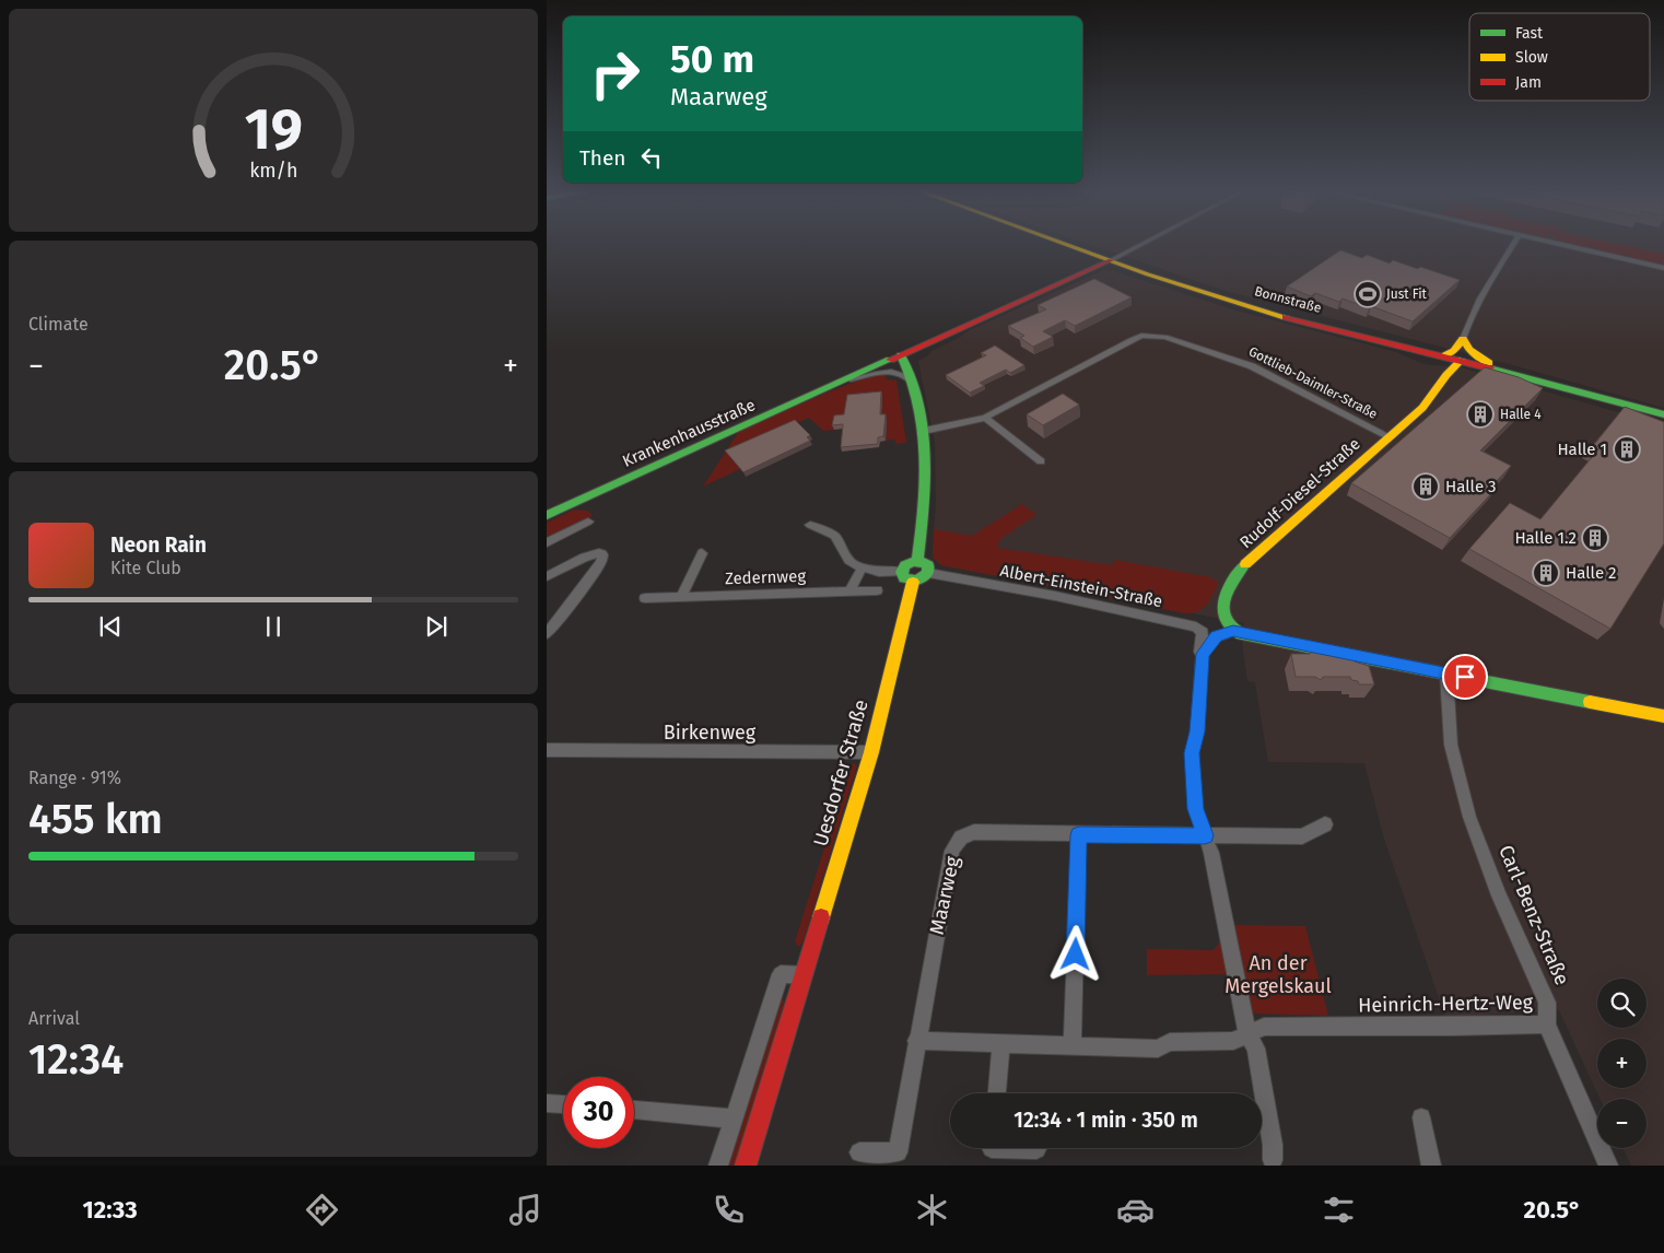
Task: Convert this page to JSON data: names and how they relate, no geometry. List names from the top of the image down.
{
  "streets": {
    "main road": [
      "Bonnstraße",
      "Krankenhausstraße",
      "Rudolf-Diesel-Straße",
      "Uesdorfer Straße"
    ],
    "street": [
      "Gottlieb-Daimler-Straße",
      "Zedernweg",
      "Albert-Einstein-Straße",
      "Birkenweg",
      "Maarweg",
      "Carl-Benz-Straße",
      "Heinrich-Hertz-Weg"
    ]
  },
  "crossings": [
    ["Bonnstraße", "Krankenhausstraße"],
    ["Bonnstraße", "Rudolf-Diesel-Straße"],
    ["Gottlieb-Daimler-Straße", "Rudolf-Diesel-Straße"],
    ["Albert-Einstein-Straße", "Uesdorfer Straße"],
    ["Birkenweg", "Uesdorfer Straße"],
    ["Carl-Benz-Straße", "Heinrich-Hertz-Weg"]
  ],
  "parks": ["An der Mergelskaul"],
  "places": {
    "sports": ["Just Fit"],
    "building": [
      "Halle 4",
      "Halle 1",
      "Halle 3",
      "Halle 1.2",
      "Halle 2"
    ]
  },
  "legend": ["Fast", "Slow", "Jam"],
  "page": {
    "turn": ["50 m", "Maarweg"],
    "then": "Then",
    "tile": [
      "Climate",
      ["Range · 91%", "455 km"],
      ["Arrival", "12:34"]
    ],
    "heat": ["−", "20.5°", "+"],
    "song": ["Neon Rain", "Kite Club"],
    "map_buttons": ["+", "−"],
    "limit": "30",
    "trip": "12:34 · 1 min · 350 m",
    "tabs": ["12:33", "20.5°"],
    "gauge": ["19", "km/h"]
  }
}
